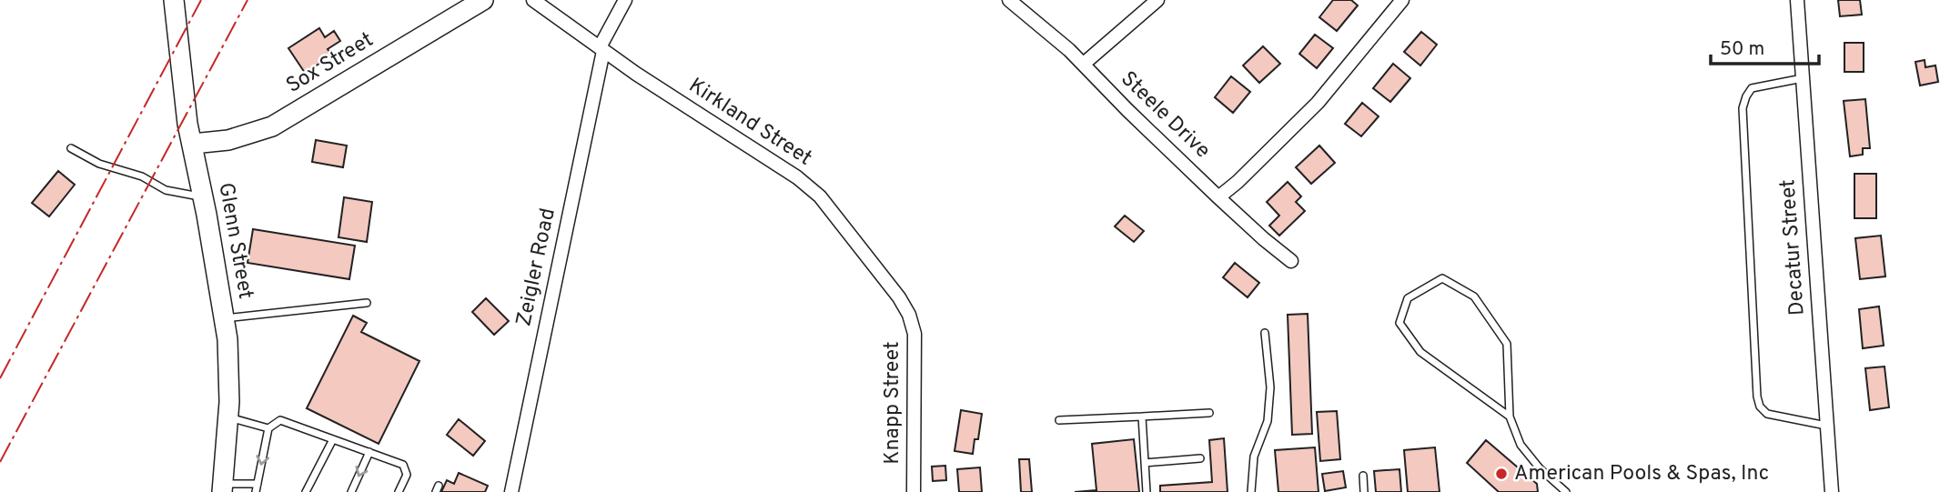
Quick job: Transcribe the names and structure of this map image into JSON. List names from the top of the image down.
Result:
{
  "streets": {
    "street": [
      "Sox Street",
      "Steele Drive",
      "Kirkland Street",
      "Glenn Street",
      "Decatur Street",
      "Zeigler Road",
      "Knapp Street"
    ]
  },
  "crossings": [
    ["Sox Street", "Glenn Street"],
    ["Kirkland Street", "Zeigler Road"],
    ["Kirkland Street", "Knapp Street"]
  ],
  "places": ["American Pools & Spas, Inc"],
  "scale_bar": "50 m"
}
